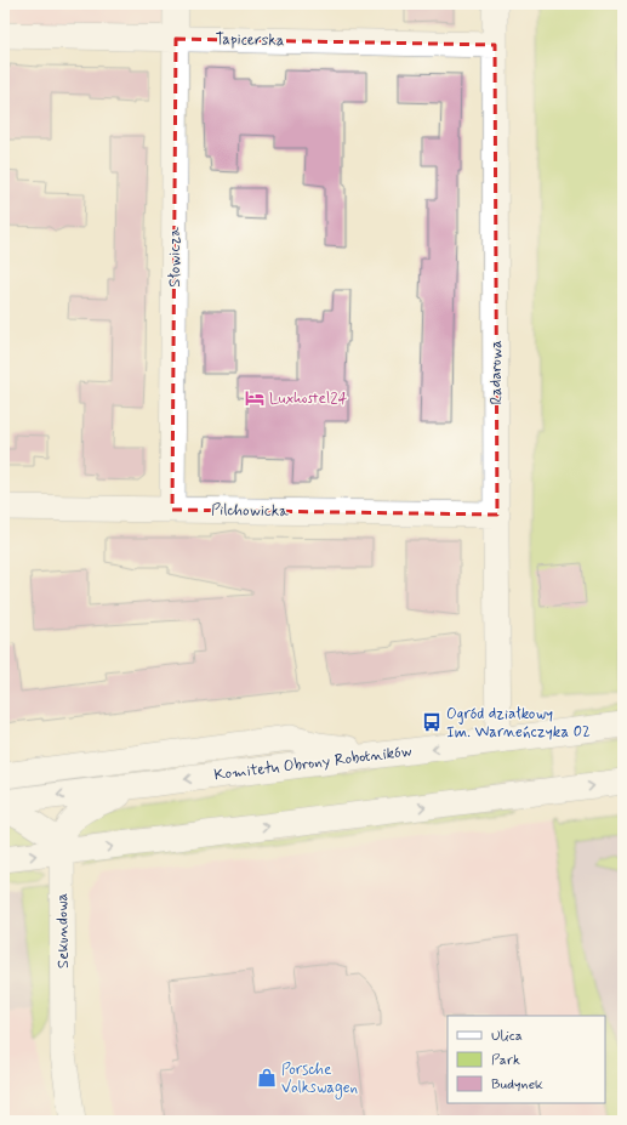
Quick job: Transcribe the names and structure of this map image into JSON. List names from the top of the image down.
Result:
{
  "streets": {
    "street": [
      "Tapicerska",
      "Słowicza",
      "Radarowa",
      "Pilchowicka",
      "Komitetu Obrony Robotników",
      "Sekundowa"
    ]
  },
  "crossings": [
    ["Tapicerska", "Słowicza"],
    ["Tapicerska", "Radarowa"],
    ["Słowicza", "Pilchowicka"],
    ["Radarowa", "Pilchowicka"],
    ["Radarowa", "Komitetu Obrony Robotników"],
    ["Komitetu Obrony Robotników", "Sekundowa"]
  ],
  "places": {
    "hotel": ["Luxhostel24"],
    "bus stop": ["Ogród działkowy Im. Warneńczyka 02"],
    "shop": ["Porsche Volkswagen"]
  },
  "legend": ["Ulica", "Park", "Budynek"]
}
